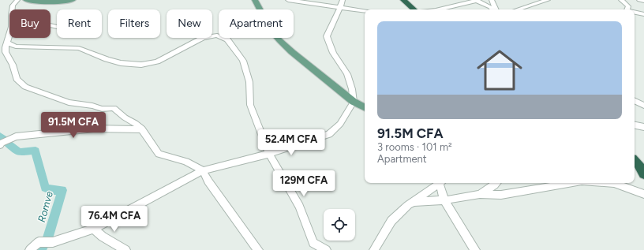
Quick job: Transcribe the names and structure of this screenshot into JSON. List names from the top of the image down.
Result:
{
  "water": ["Romve"],
  "page": {
    "chip": [
      "Buy",
      "Rent",
      "Filters",
      "New",
      "Apartment"
    ],
    "list": [
      {
        "name": "91.5M CFA",
        "note": "3 rooms · 101 m² · Apartment"
      }
    ],
    "price": [
      "91.5M CFA",
      "52.4M CFA",
      "129M CFA",
      "76.4M CFA"
    ]
  }
}
